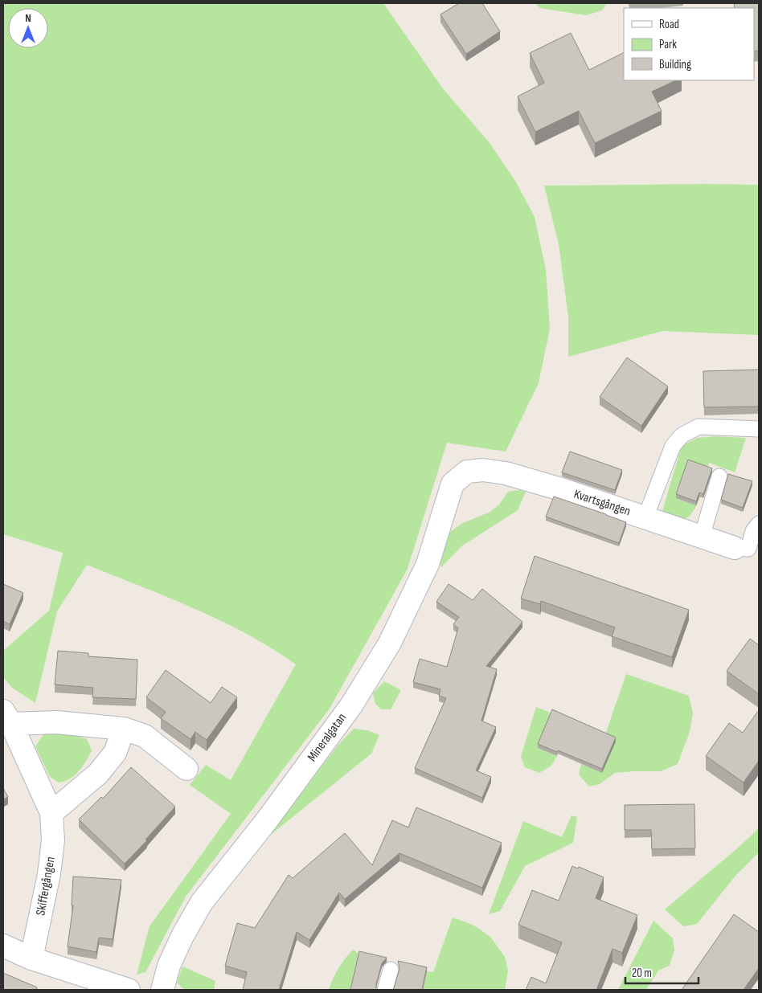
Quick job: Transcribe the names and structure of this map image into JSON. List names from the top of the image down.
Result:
{
  "streets": {
    "street": ["Kvartsgången", "Mineralgatan", "Skiffergången"]
  },
  "crossings": [
    ["Kvartsgången", "Mineralgatan"]
  ],
  "legend": ["Road", "Park", "Building"],
  "scale_bar": "20 m",
  "north": "top"
}
